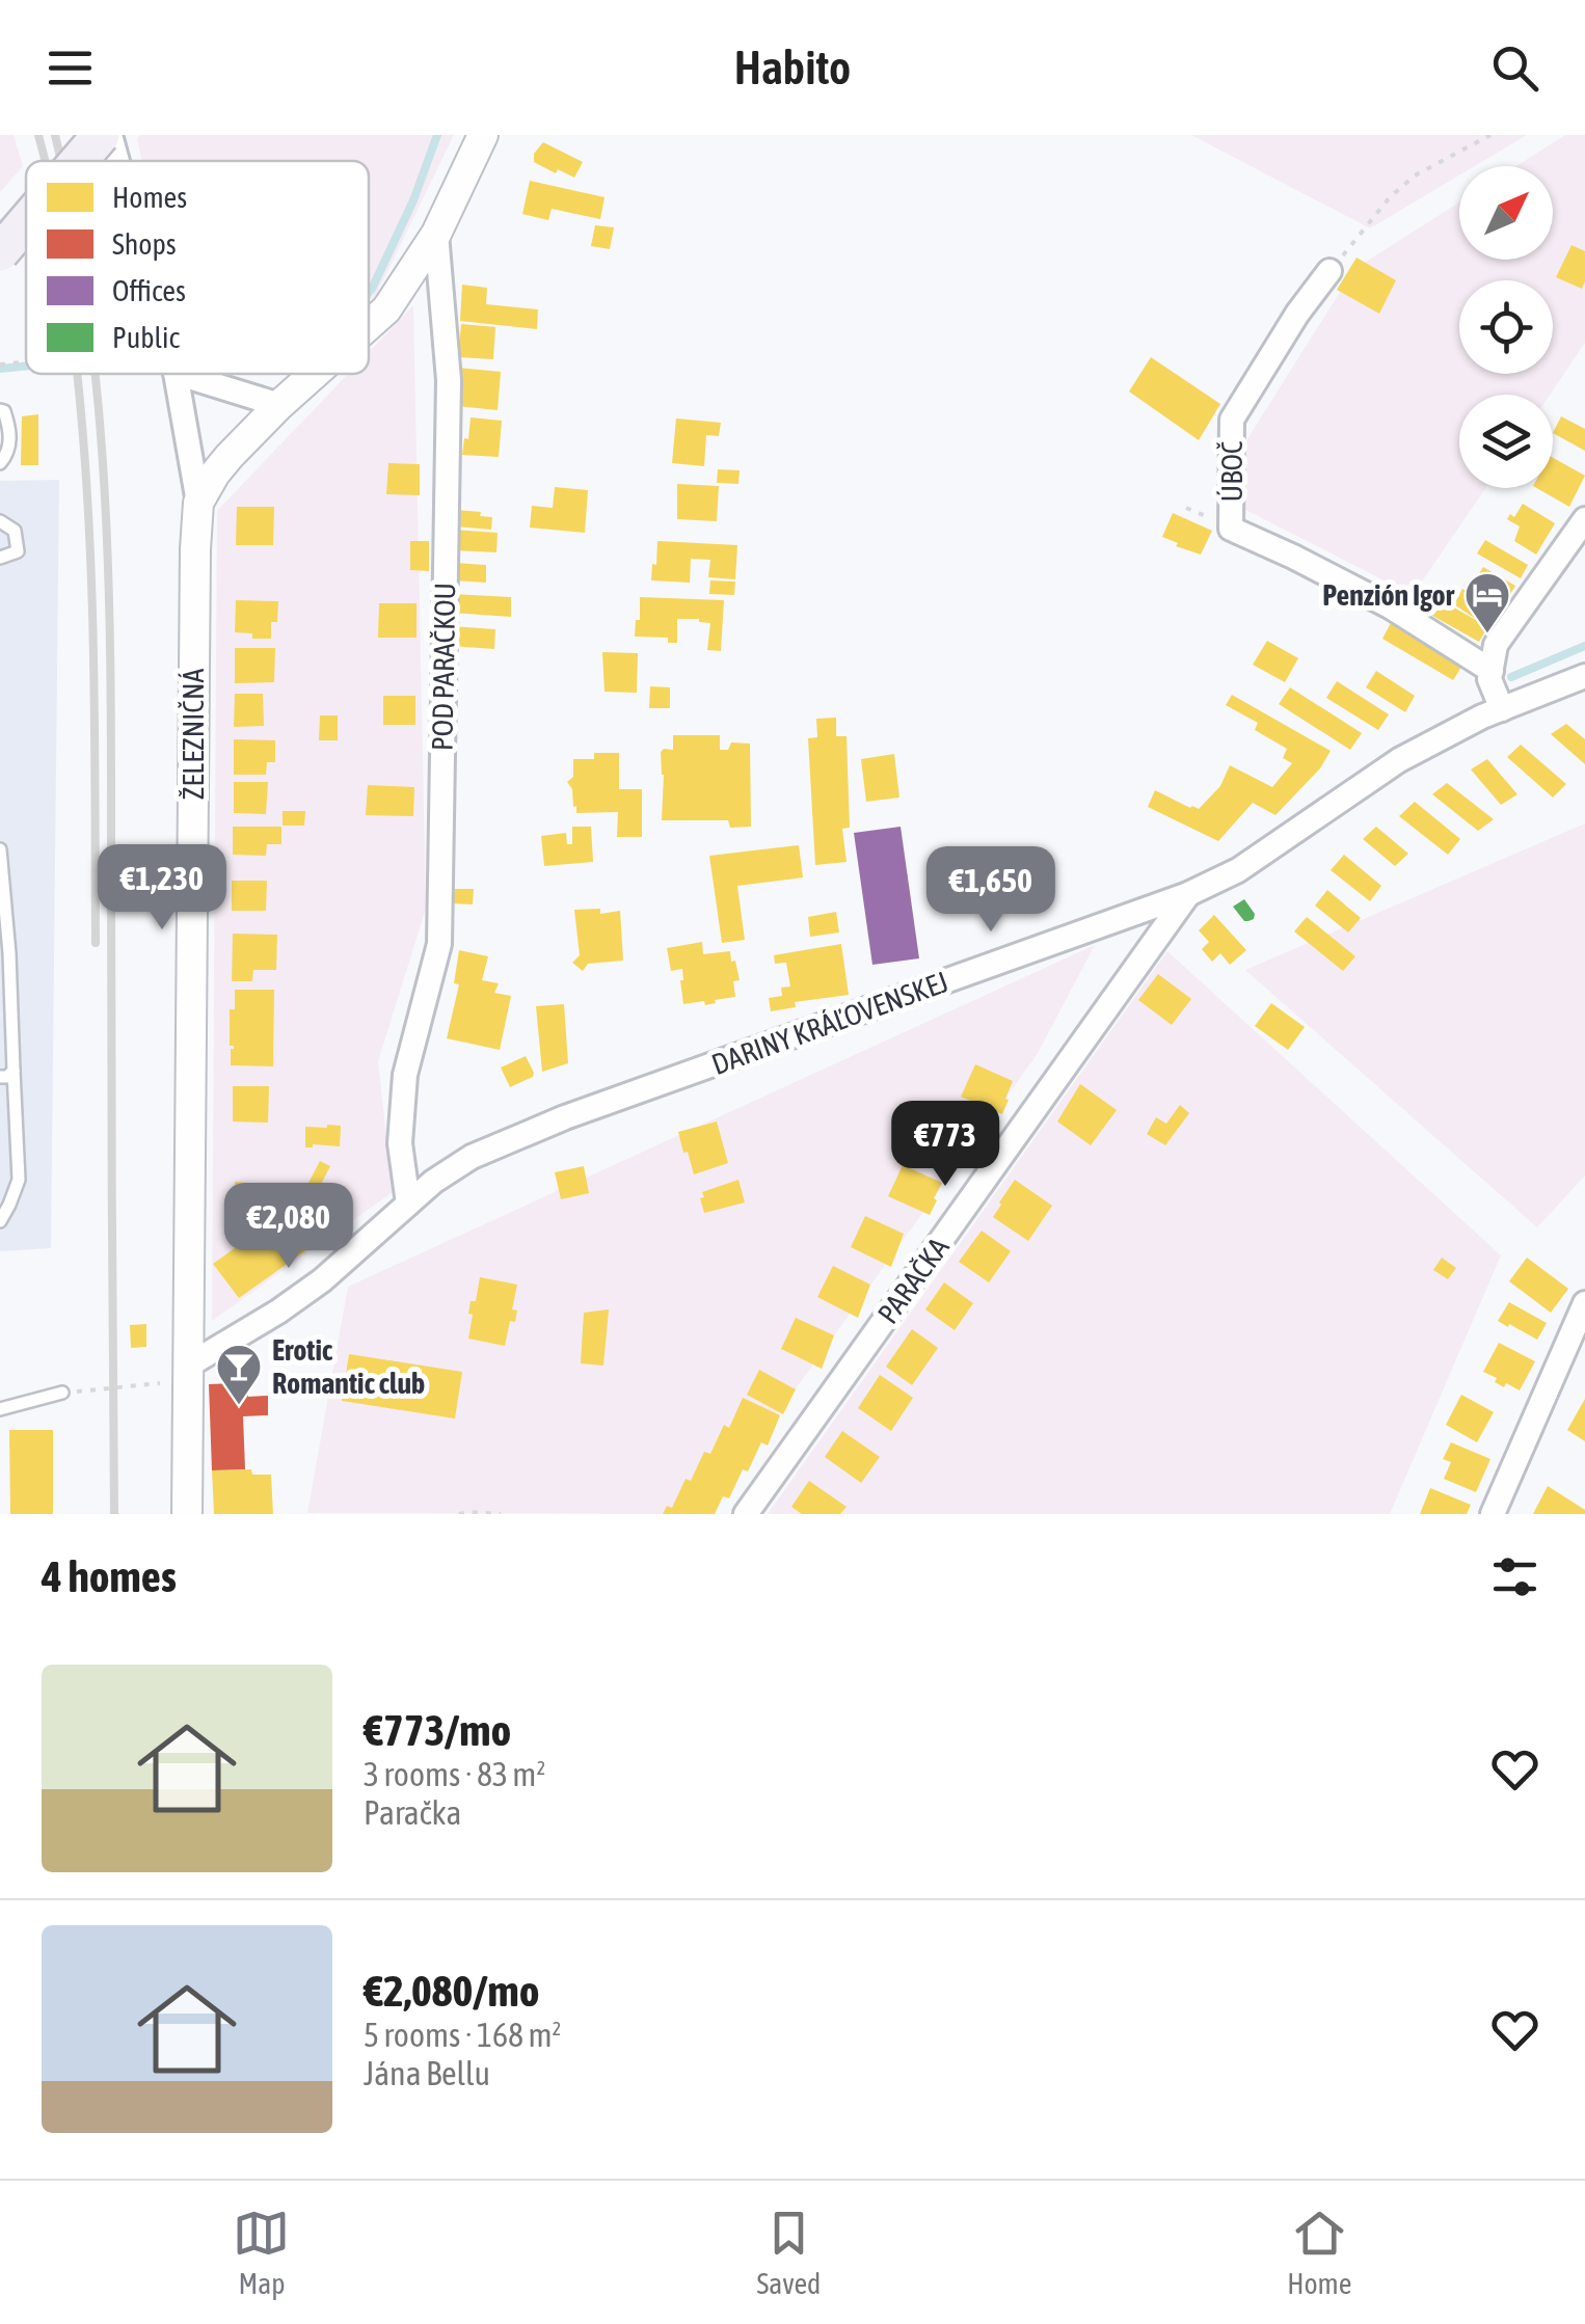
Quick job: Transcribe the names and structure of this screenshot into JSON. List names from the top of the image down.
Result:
{
  "streets": {
    "street": [
      "ÚBOČ",
      "POD PARAČKOU",
      "ŽELEZNIČNÁ",
      "DARINY KRÁĽOVENSKEJ",
      "PARAČKA"
    ]
  },
  "crossings": [
    ["POD PARAČKOU", "ŽELEZNIČNÁ"],
    ["POD PARAČKOU", "DARINY KRÁĽOVENSKEJ"],
    ["ŽELEZNIČNÁ", "DARINY KRÁĽOVENSKEJ"],
    ["DARINY KRÁĽOVENSKEJ", "PARAČKA"]
  ],
  "places": {
    "hotel": ["Penzión Igor"],
    "bar": ["Erotic Romantic club"]
  },
  "legend": [
    "Homes",
    "Shops",
    "Offices",
    "Public"
  ],
  "north": "top right",
  "page": {
    "header": "Habito",
    "price": [
      "€1,230",
      "€1,650",
      "€773",
      "€2,080"
    ],
    "heading": "4 homes",
    "list": [
      {
        "name": "€773/mo",
        "note": "3 rooms · 83 m² · Paračka"
      },
      {
        "name": "€2,080/mo",
        "note": "5 rooms · 168 m² · Jána Bellu"
      }
    ],
    "tabs": ["Map", "Saved", "Home"]
  }
}
